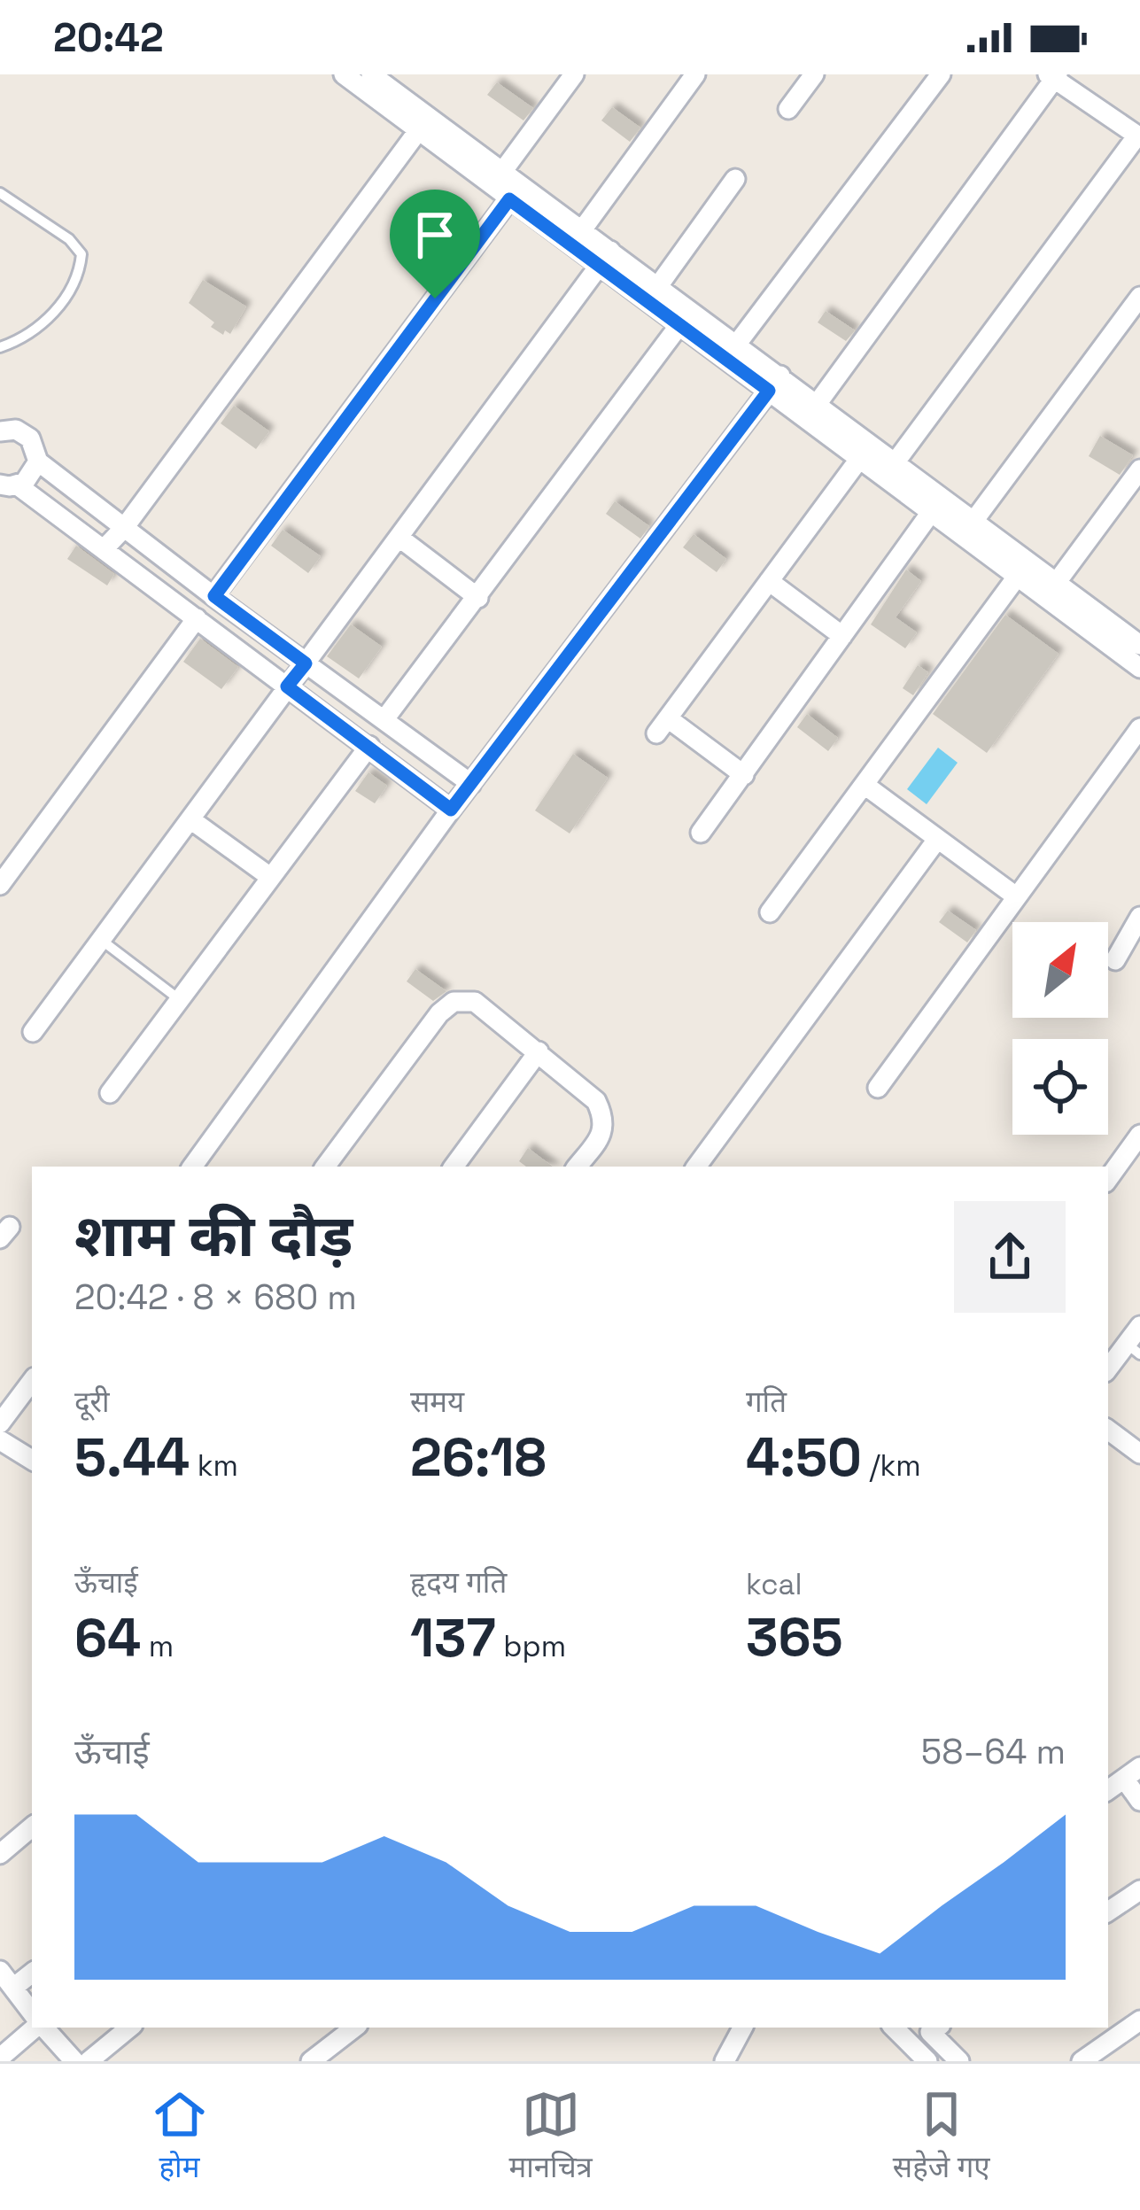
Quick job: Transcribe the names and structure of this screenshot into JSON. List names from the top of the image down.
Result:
{
  "north": "top right",
  "page": {
    "status": "20:42",
    "heading": ["शाम की दौड़", "20:42 · 8 × 680 m"],
    "stats": [
      ["दूरी", "5.44 km"],
      ["समय", "26:18"],
      ["गति", "4:50 /km"],
      ["ऊँचाई", "64 m"],
      ["हृदय गति", "137 bpm"],
      ["kcal", "365"]
    ],
    "chart": ["ऊँचाई", "58–64 m"],
    "tabs": ["होम", "मानचित्र", "सहेजे गए"]
  }
}
